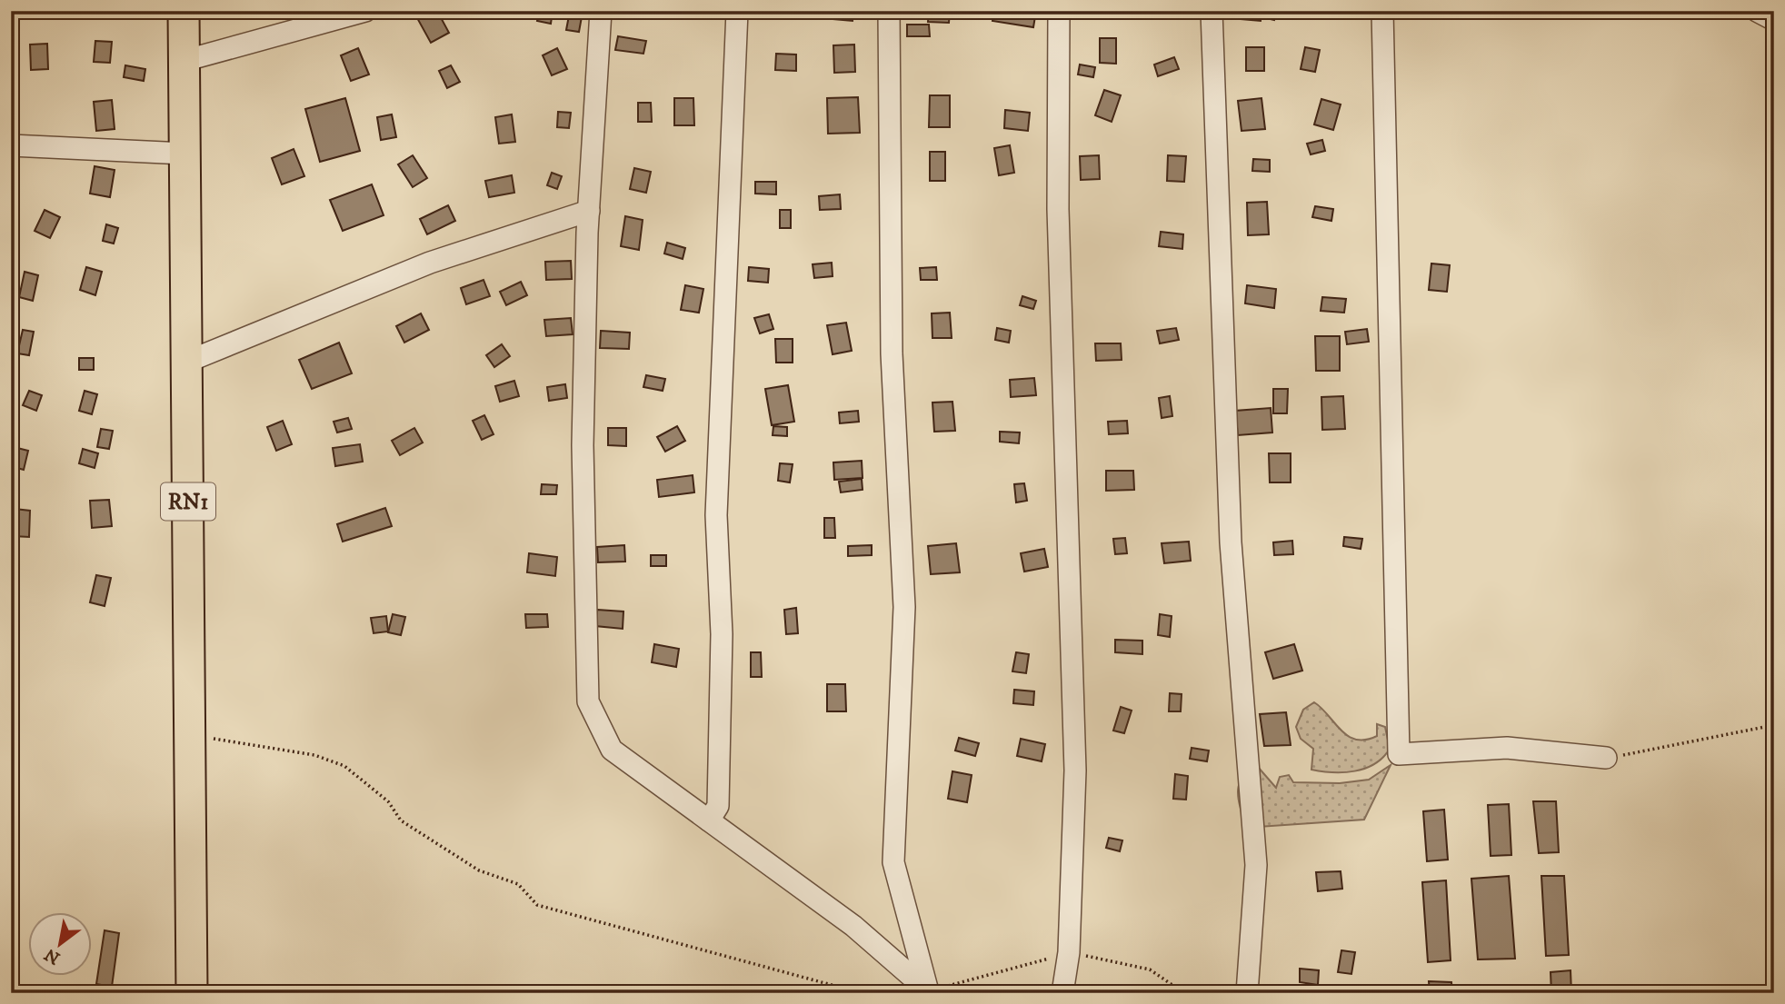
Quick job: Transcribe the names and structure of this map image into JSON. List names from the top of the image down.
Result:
{
  "streets": {
    "highway": ["RN1"]
  },
  "north": "bottom left"
}
